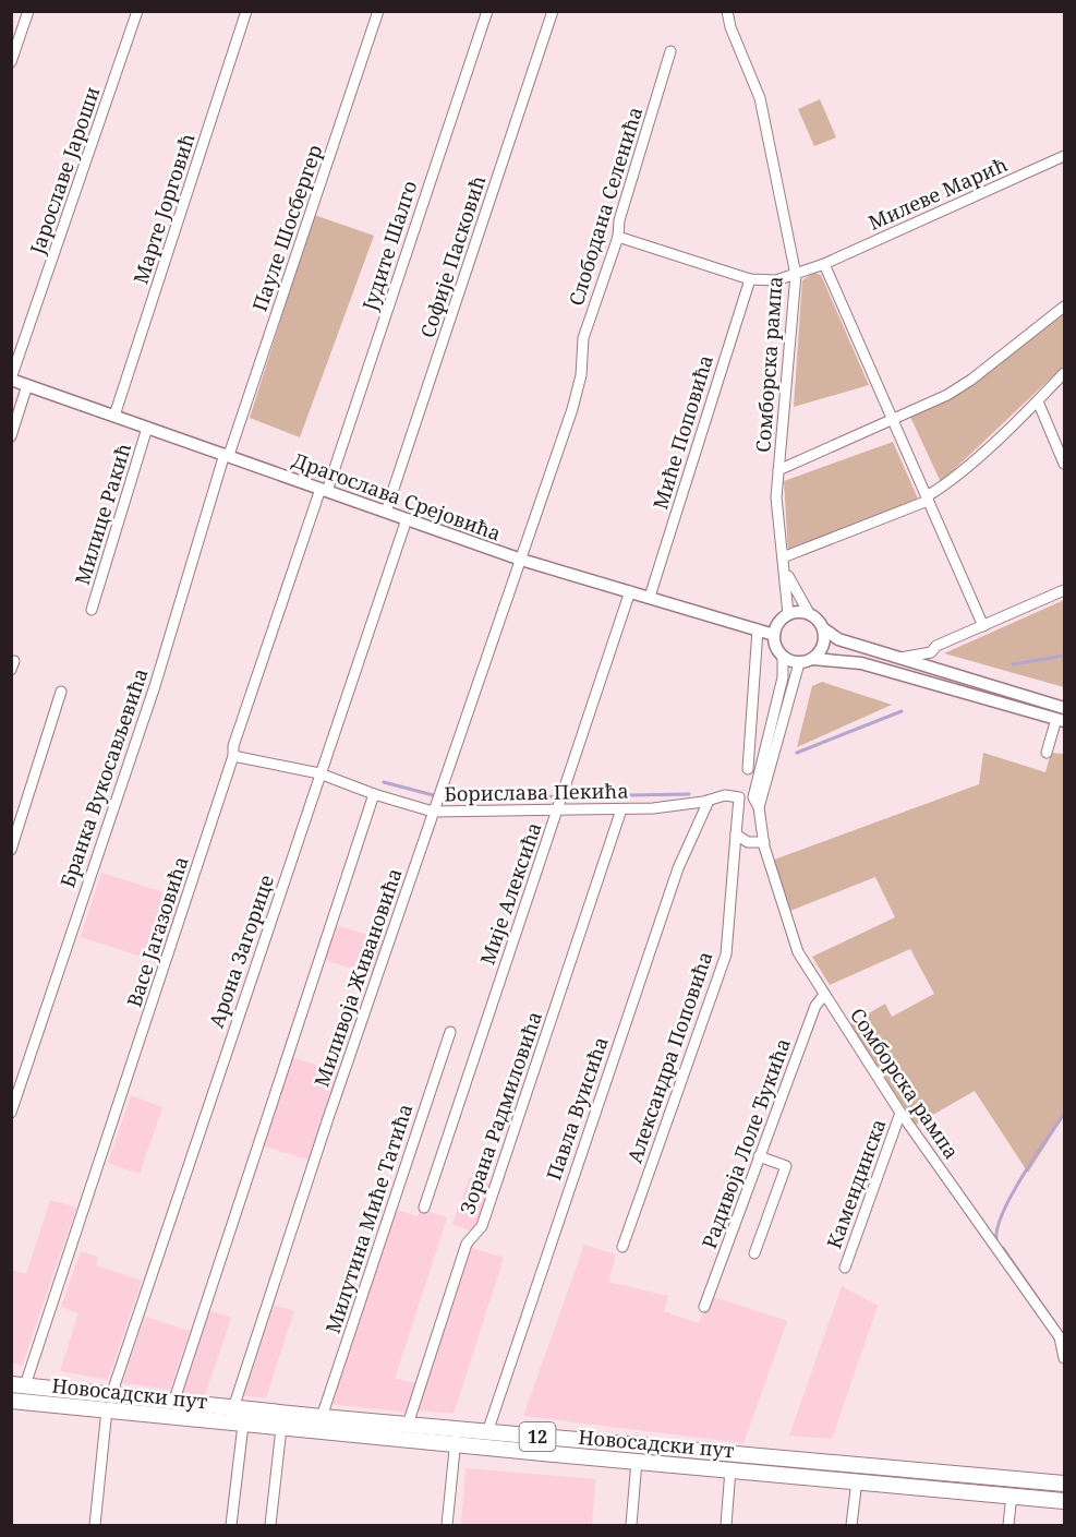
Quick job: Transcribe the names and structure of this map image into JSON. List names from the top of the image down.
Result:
{
  "streets": {
    "main road": ["Новосадски пут", "12"],
    "street": [
      "Јарославе Јароши",
      "Милеве Марић",
      "Слободана Селенића",
      "Марте Јорговић",
      "Пауле Шосбергер",
      "Јудите Шалго",
      "Софије Пасковић",
      "Сомборска рампа",
      "Миће Поповића",
      "Драгослава Срејовића",
      "Милице Ракић",
      "Бранка Вукосављевића",
      "Борислава Пекића",
      "Мије Алексића",
      "Васе Јагазовића",
      "Арона Загорице",
      "Миливоја Живановића",
      "Александра Поповића",
      "Павла Вуисића",
      "Зорана Радмиловића",
      "Радивоја Лоле Ђукића",
      "Камендинска",
      "Милутина Миће Татића"
    ]
  },
  "crossings": [
    ["Јарославе Јароши", "Драгослава Срејовића"],
    ["Милеве Марић", "Слободана Селенића"],
    ["Милеве Марић", "Сомборска рампа"],
    ["Милеве Марић", "Миће Поповића"],
    ["Слободана Селенића", "Драгослава Срејовића"],
    ["Слободана Селенића", "Миливоја Живановића"],
    ["Марте Јорговић", "Драгослава Срејовића"],
    ["Пауле Шосбергер", "Драгослава Срејовића"],
    ["Пауле Шосбергер", "Бранка Вукосављевића"],
    ["Јудите Шалго", "Драгослава Срејовића"],
    ["Јудите Шалго", "Васе Јагазовића"],
    ["Софије Пасковић", "Драгослава Срејовића"],
    ["Сомборска рампа", "Драгослава Срејовића"],
    ["Сомборска рампа", "Радивоја Лоле Ђукића"],
    ["Сомборска рампа", "Камендинска"],
    ["Миће Поповића", "Драгослава Срејовића"],
    ["Драгослава Срејовића", "Милице Ракић"],
    ["Драгослава Срејовића", "Бранка Вукосављевића"],
    ["Драгослава Срејовића", "Мије Алексића"],
    ["Драгослава Срејовића", "Васе Јагазовића"],
    ["Драгослава Срејовића", "Арона Загорице"],
    ["Драгослава Срејовића", "Миливоја Живановића"],
    ["Борислава Пекића", "Мије Алексића"],
    ["Борислава Пекића", "Васе Јагазовића"],
    ["Борислава Пекића", "Арона Загорице"],
    ["Борислава Пекића", "Миливоја Живановића"],
    ["Борислава Пекића", "Александра Поповића"],
    ["Борислава Пекића", "Павла Вуисића"],
    ["Борислава Пекића", "Зорана Радмиловића"],
    ["Васе Јагазовића", "Новосадски пут"],
    ["Арона Загорице", "Новосадски пут"],
    ["Миливоја Живановића", "Новосадски пут"],
    ["Павла Вуисића", "Новосадски пут"],
    ["Зорана Радмиловића", "Новосадски пут"],
    ["Милутина Миће Татића", "Новосадски пут"]
  ]
}
